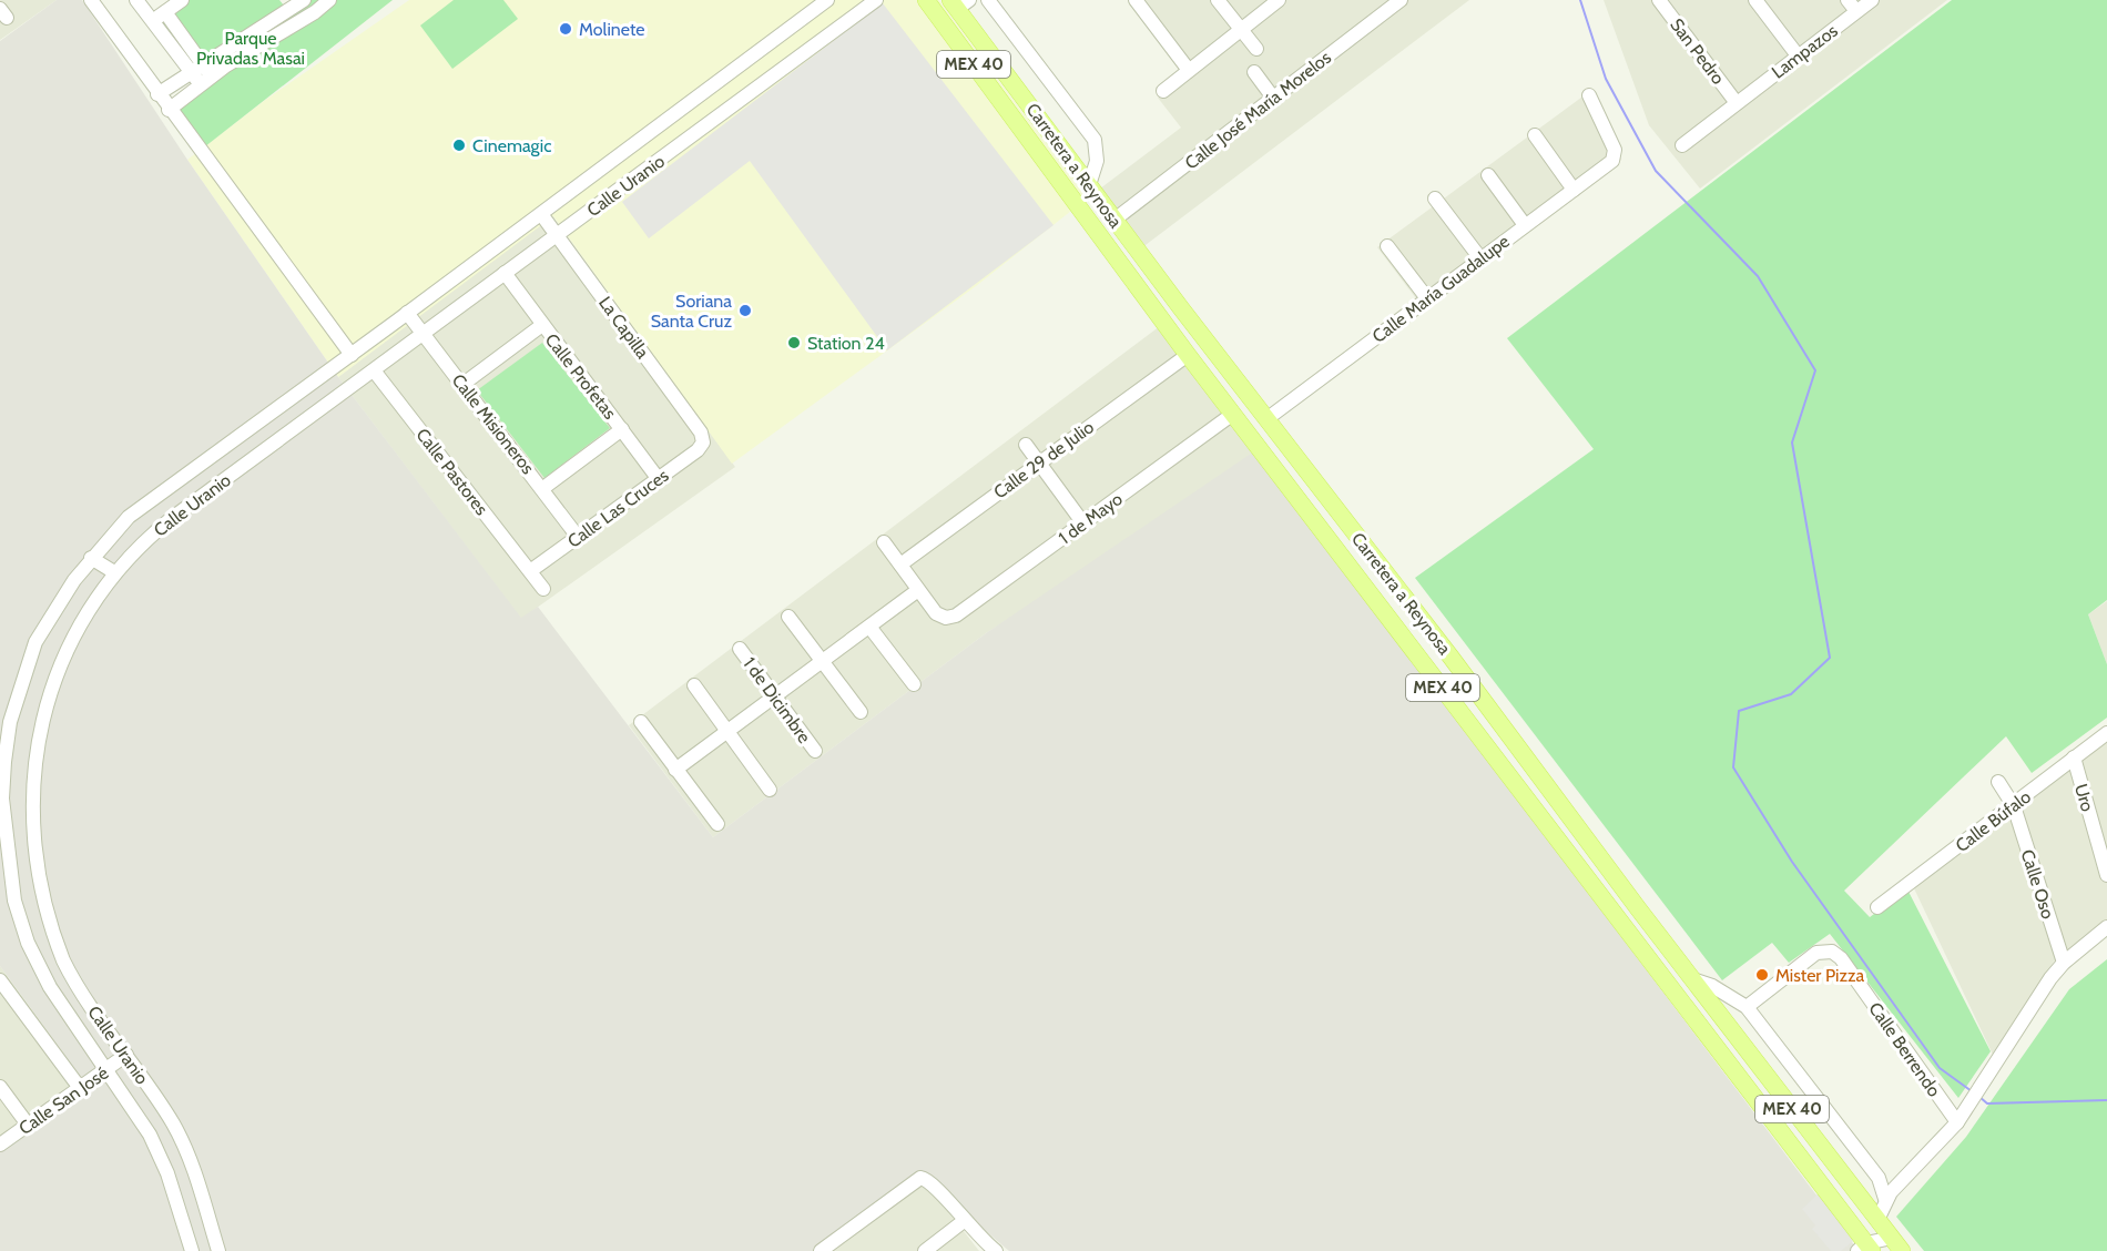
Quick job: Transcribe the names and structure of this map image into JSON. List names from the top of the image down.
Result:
{
  "streets": {
    "main road": ["MEX 40", "Carretera a Reynosa"],
    "street": [
      "San Pedro",
      "Lampazos",
      "Calle José María Morelos",
      "Calle Uranio",
      "Calle María Guadalupe",
      "La Capilla",
      "Calle Profetas",
      "Calle Misioneros",
      "Calle 29 de Julio",
      "Calle Pastores",
      "Calle Las Cruces",
      "1 de Mayo",
      "1 de Dicimbre",
      "Uro",
      "Calle Búfalo",
      "Calle Oso",
      "Calle Berrendo",
      "Calle San José"
    ]
  },
  "crossings": [
    ["San Pedro", "Lampazos"],
    ["Calle José María Morelos", "Carretera a Reynosa"],
    ["Carretera a Reynosa", "Calle María Guadalupe"],
    ["Carretera a Reynosa", "Calle 29 de Julio"],
    ["Carretera a Reynosa", "1 de Mayo"],
    ["Calle Uranio", "La Capilla"],
    ["Calle Uranio", "Calle Profetas"],
    ["Calle Uranio", "Calle Misioneros"],
    ["Calle Uranio", "Calle Pastores"],
    ["Calle Uranio", "Calle San José"],
    ["La Capilla", "Calle Las Cruces"],
    ["Calle Profetas", "Calle Las Cruces"],
    ["Calle Misioneros", "Calle Las Cruces"],
    ["Calle Pastores", "Calle Las Cruces"],
    ["Uro", "Calle Búfalo"],
    ["Calle Búfalo", "Calle Oso"]
  ],
  "parks": ["Parque Privadas Masai"],
  "places": [
    "Molinete",
    "Cinemagic",
    "Soriana Santa Cruz",
    "Station 24",
    "Mister Pizza"
  ]
}
